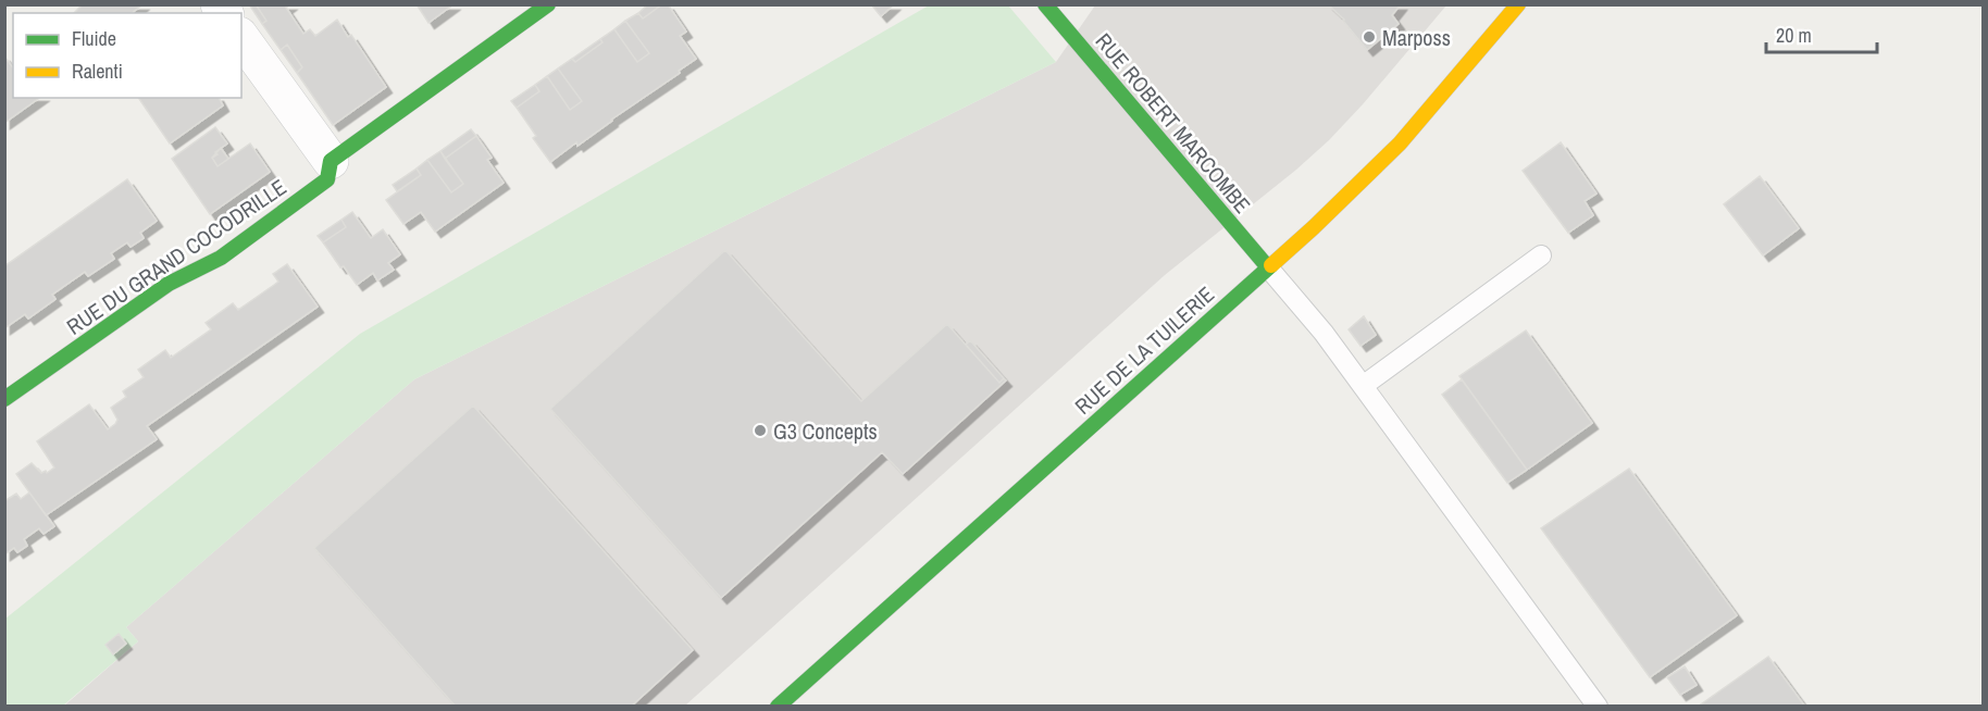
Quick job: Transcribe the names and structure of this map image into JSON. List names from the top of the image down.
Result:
{
  "streets": {
    "street": ["RUE ROBERT MARCOMBE", "RUE DU GRAND COCODRILLE", "RUE DE LA TUILERIE"]
  },
  "crossings": [
    ["RUE ROBERT MARCOMBE", "RUE DE LA TUILERIE"]
  ],
  "places": ["Marposs", "G3 Concepts"],
  "legend": ["Fluide", "Ralenti"],
  "scale_bar": "20 m"
}
